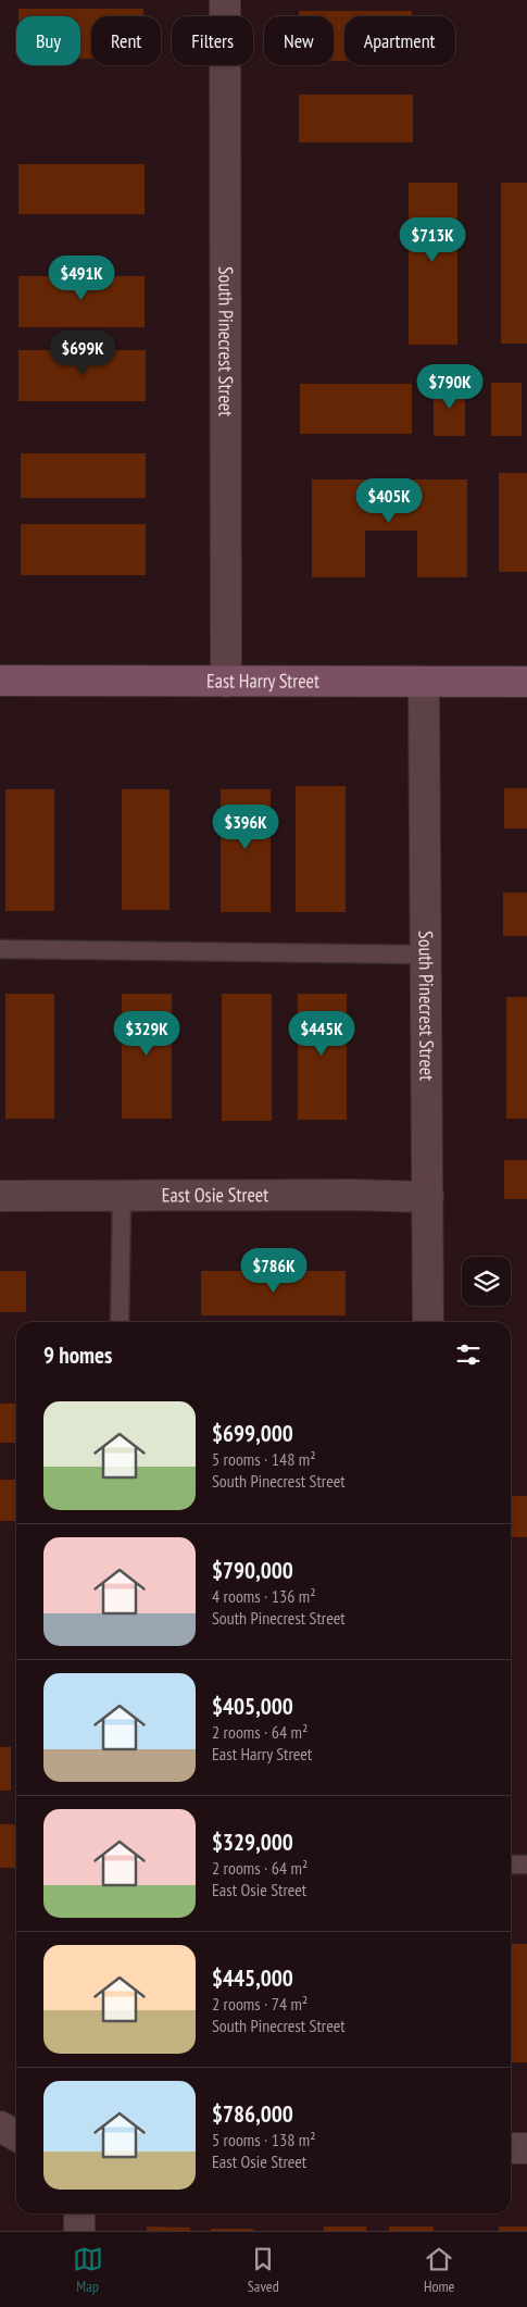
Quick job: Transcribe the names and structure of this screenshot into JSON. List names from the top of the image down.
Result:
{
  "streets": {
    "main road": ["East Harry Street"],
    "street": ["South Pinecrest Street", "East Osie Street"]
  },
  "crossings": [
    ["South Pinecrest Street", "East Harry Street"],
    ["South Pinecrest Street", "East Osie Street"]
  ],
  "page": {
    "chip": [
      "Buy",
      "Rent",
      "Filters",
      "New",
      "Apartment"
    ],
    "price": [
      "$713K",
      "$491K",
      "$699K",
      "$790K",
      "$405K",
      "$396K",
      "$329K",
      "$445K",
      "$786K"
    ],
    "heading": "9 homes",
    "list": [
      {
        "name": "$699,000",
        "note": "5 rooms · 148 m² · South Pinecrest Street"
      },
      {
        "name": "$790,000",
        "note": "4 rooms · 136 m² · South Pinecrest Street"
      },
      {
        "name": "$405,000",
        "note": "2 rooms · 64 m² · East Harry Street"
      },
      {
        "name": "$329,000",
        "note": "2 rooms · 64 m² · East Osie Street"
      },
      {
        "name": "$445,000",
        "note": "2 rooms · 74 m² · South Pinecrest Street"
      },
      {
        "name": "$786,000",
        "note": "5 rooms · 138 m² · East Osie Street"
      }
    ],
    "tabs": ["Map", "Saved", "Home"]
  }
}
